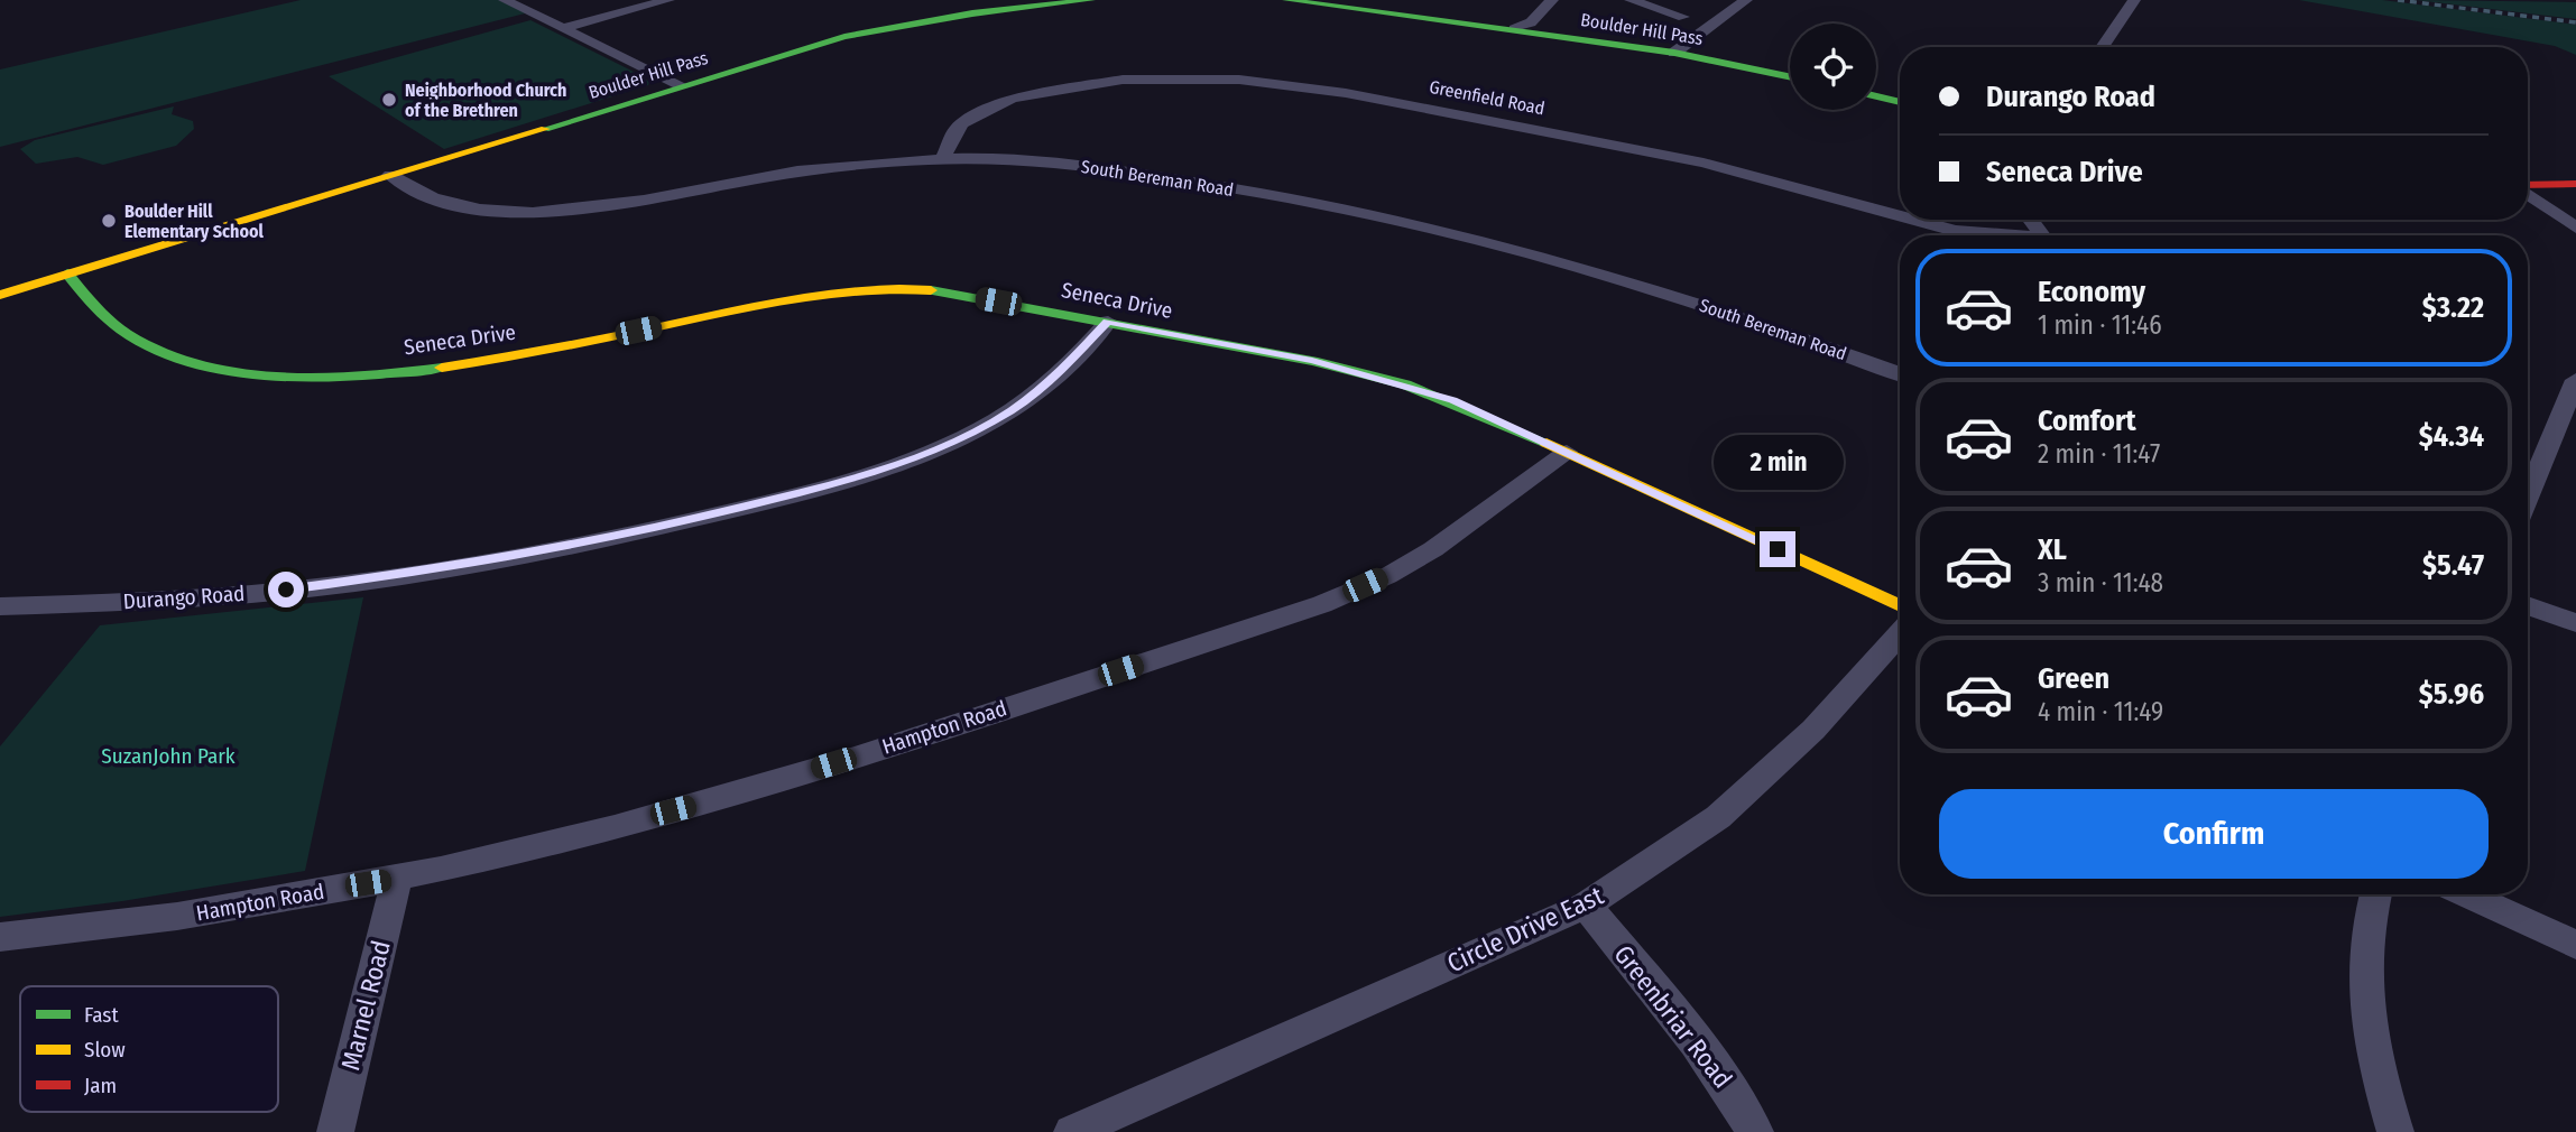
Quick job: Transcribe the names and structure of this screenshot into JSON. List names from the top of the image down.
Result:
{
  "streets": {
    "street": [
      "Boulder Hill Pass",
      "Greenfield Road",
      "South Bereman Road",
      "Seneca Drive",
      "Durango Road",
      "Hampton Road",
      "Circle Drive East",
      "Marnel Road",
      "Greenbriar Road"
    ]
  },
  "crossings": [
    ["Boulder Hill Pass", "South Bereman Road"],
    ["Boulder Hill Pass", "Seneca Drive"],
    ["Greenfield Road", "South Bereman Road"],
    ["Seneca Drive", "Durango Road"],
    ["Seneca Drive", "Hampton Road"],
    ["Hampton Road", "Marnel Road"],
    ["Circle Drive East", "Greenbriar Road"]
  ],
  "parks": ["SuzanJohn Park"],
  "places": ["Neighborhood Church of the Brethren", "Boulder Hill Elementary School"],
  "legend": ["Fast", "Slow", "Jam"],
  "page": {
    "banner": ["Durango Road", "Seneca Drive"],
    "list": [
      {
        "name": "Economy",
        "note": "1 min · 11:46",
        "value": "$3.22"
      },
      {
        "name": "Comfort",
        "note": "2 min · 11:47",
        "value": "$4.34"
      },
      {
        "name": "XL",
        "note": "3 min · 11:48",
        "value": "$5.47"
      },
      {
        "name": "Green",
        "note": "4 min · 11:49",
        "value": "$5.96"
      }
    ],
    "bubble": "2 min",
    "buttons": "Confirm"
  }
}
